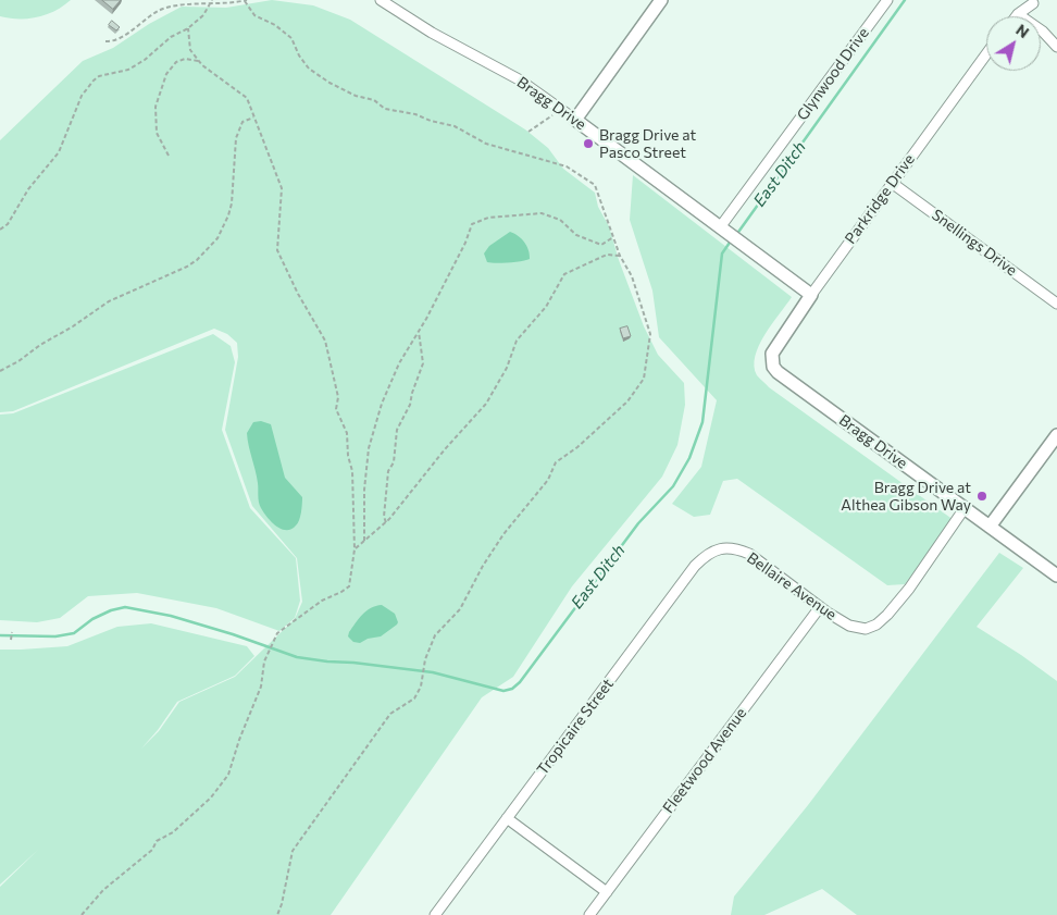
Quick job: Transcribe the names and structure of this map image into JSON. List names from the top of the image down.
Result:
{
  "streets": {
    "street": [
      "Glynwood Drive",
      "Bragg Drive",
      "Parkridge Drive",
      "Snellings Drive",
      "Bellaire Avenue",
      "Tropicaire Street",
      "Fleetwood Avenue"
    ]
  },
  "crossings": [
    ["Glynwood Drive", "Bragg Drive"],
    ["Bragg Drive", "Parkridge Drive"],
    ["Bragg Drive", "Bellaire Avenue"],
    ["Parkridge Drive", "Snellings Drive"],
    ["Bellaire Avenue", "Tropicaire Street"],
    ["Bellaire Avenue", "Fleetwood Avenue"]
  ],
  "water": ["East Ditch"],
  "places": ["Bragg Drive at Pasco Street", "Bragg Drive at Althea Gibson Way"],
  "north": "top right"
}
